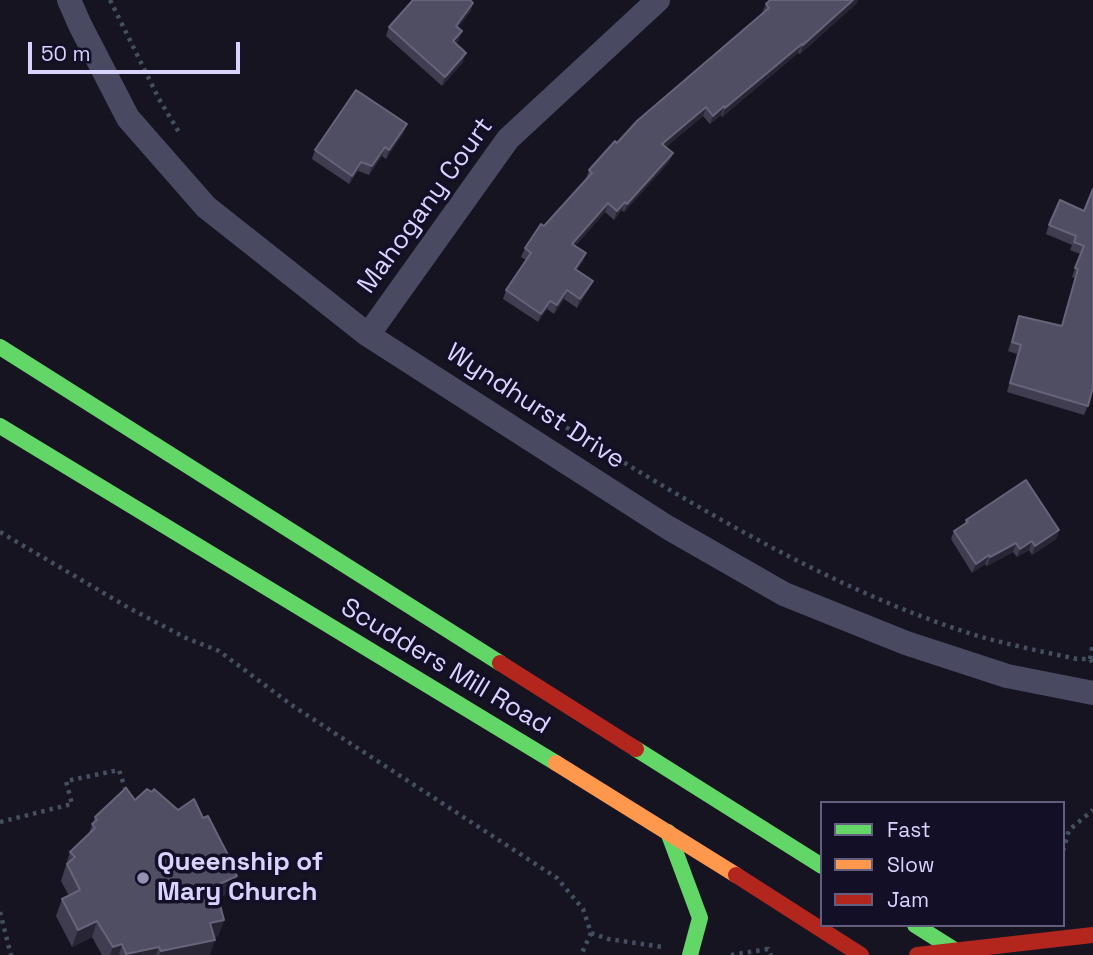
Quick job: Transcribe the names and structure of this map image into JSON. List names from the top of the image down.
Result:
{
  "streets": {
    "main road": ["Scudders Mill Road"],
    "street": ["Mahogany Court", "Wyndhurst Drive"]
  },
  "crossings": [
    ["Mahogany Court", "Wyndhurst Drive"]
  ],
  "places": ["Queenship of Mary Church"],
  "legend": ["Fast", "Slow", "Jam"],
  "scale_bar": "50 m"
}
